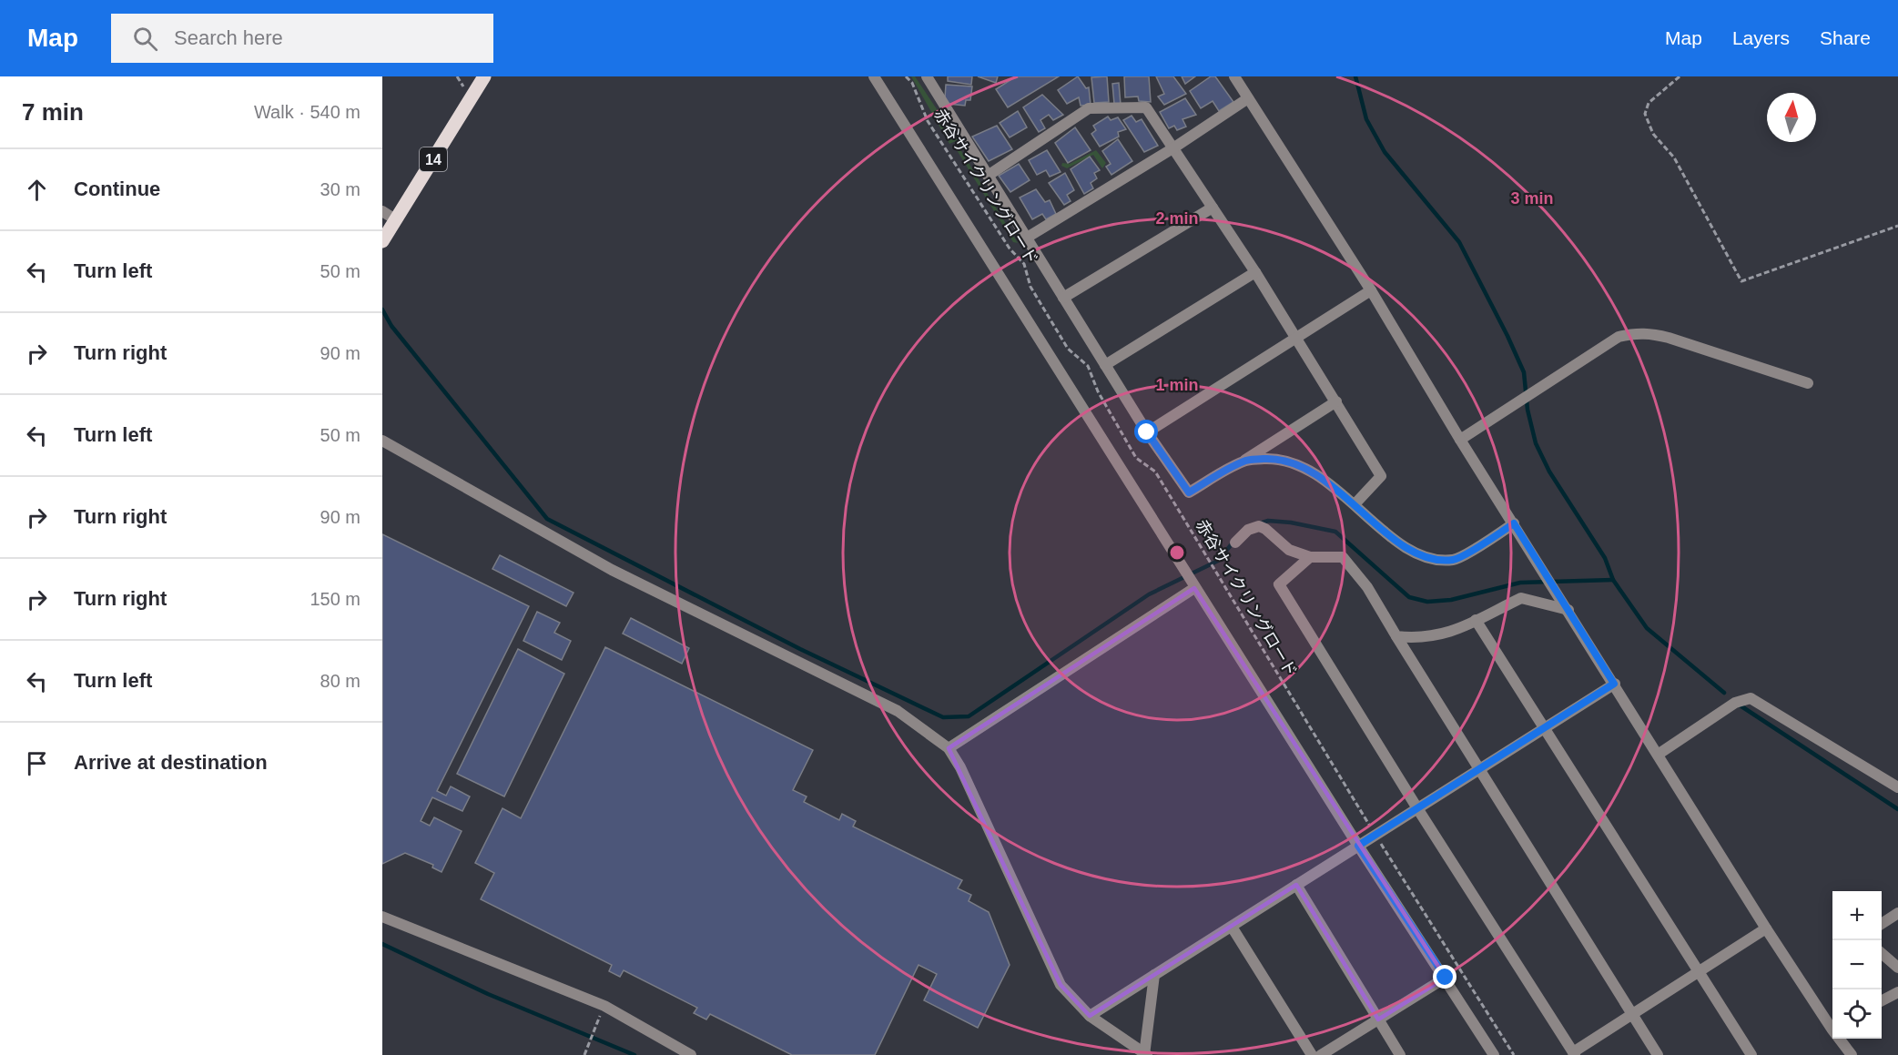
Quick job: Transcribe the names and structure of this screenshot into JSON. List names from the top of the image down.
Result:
{
  "streets": {
    "main road": ["14"],
    "path": ["赤谷サイクリングロード"]
  },
  "north": "top",
  "page": {
    "header": "Map",
    "search": "Search here",
    "nav": ["Map", "Layers", "Share"],
    "heading": ["7 min", "Walk · 540 m"],
    "list": [
      ["Continue", "30 m"],
      ["Turn left", "50 m"],
      ["Turn right", "90 m"],
      ["Turn left", "50 m"],
      ["Turn right", "90 m"],
      ["Turn right", "150 m"],
      ["Turn left", "80 m"],
      "Arrive at destination"
    ],
    "map_buttons": ["+", "−"]
  },
  "rings": ["3 min", "2 min", "1 min"]
}
